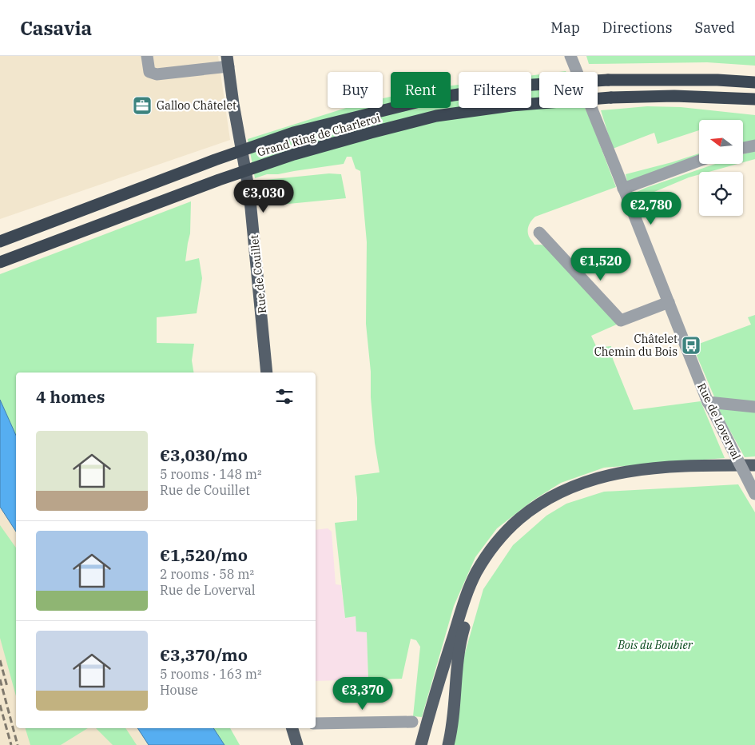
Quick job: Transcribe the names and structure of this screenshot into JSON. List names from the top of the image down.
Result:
{
  "streets": {
    "highway": ["Grand Ring de Charleroi"],
    "main road": ["Rue de Couillet"],
    "street": ["Rue de Loverval"]
  },
  "parks": ["Bois du Boubier"],
  "places": {
    "office": ["Galloo Châtelet"],
    "bus stop": ["Châtelet Chemin du Bois"]
  },
  "north": "left",
  "page": {
    "header": "Casavia",
    "nav": ["Map", "Directions", "Saved"],
    "chip": [
      "Buy",
      "Rent",
      "Filters",
      "New"
    ],
    "price": [
      "€3,030",
      "€2,780",
      "€1,520",
      "€3,370"
    ],
    "heading": "4 homes",
    "list": [
      {
        "name": "€3,030/mo",
        "note": "5 rooms · 148 m² · Rue de Couillet"
      },
      {
        "name": "€1,520/mo",
        "note": "2 rooms · 58 m² · Rue de Loverval"
      },
      {
        "name": "€3,370/mo",
        "note": "5 rooms · 163 m² · House"
      }
    ]
  }
}
